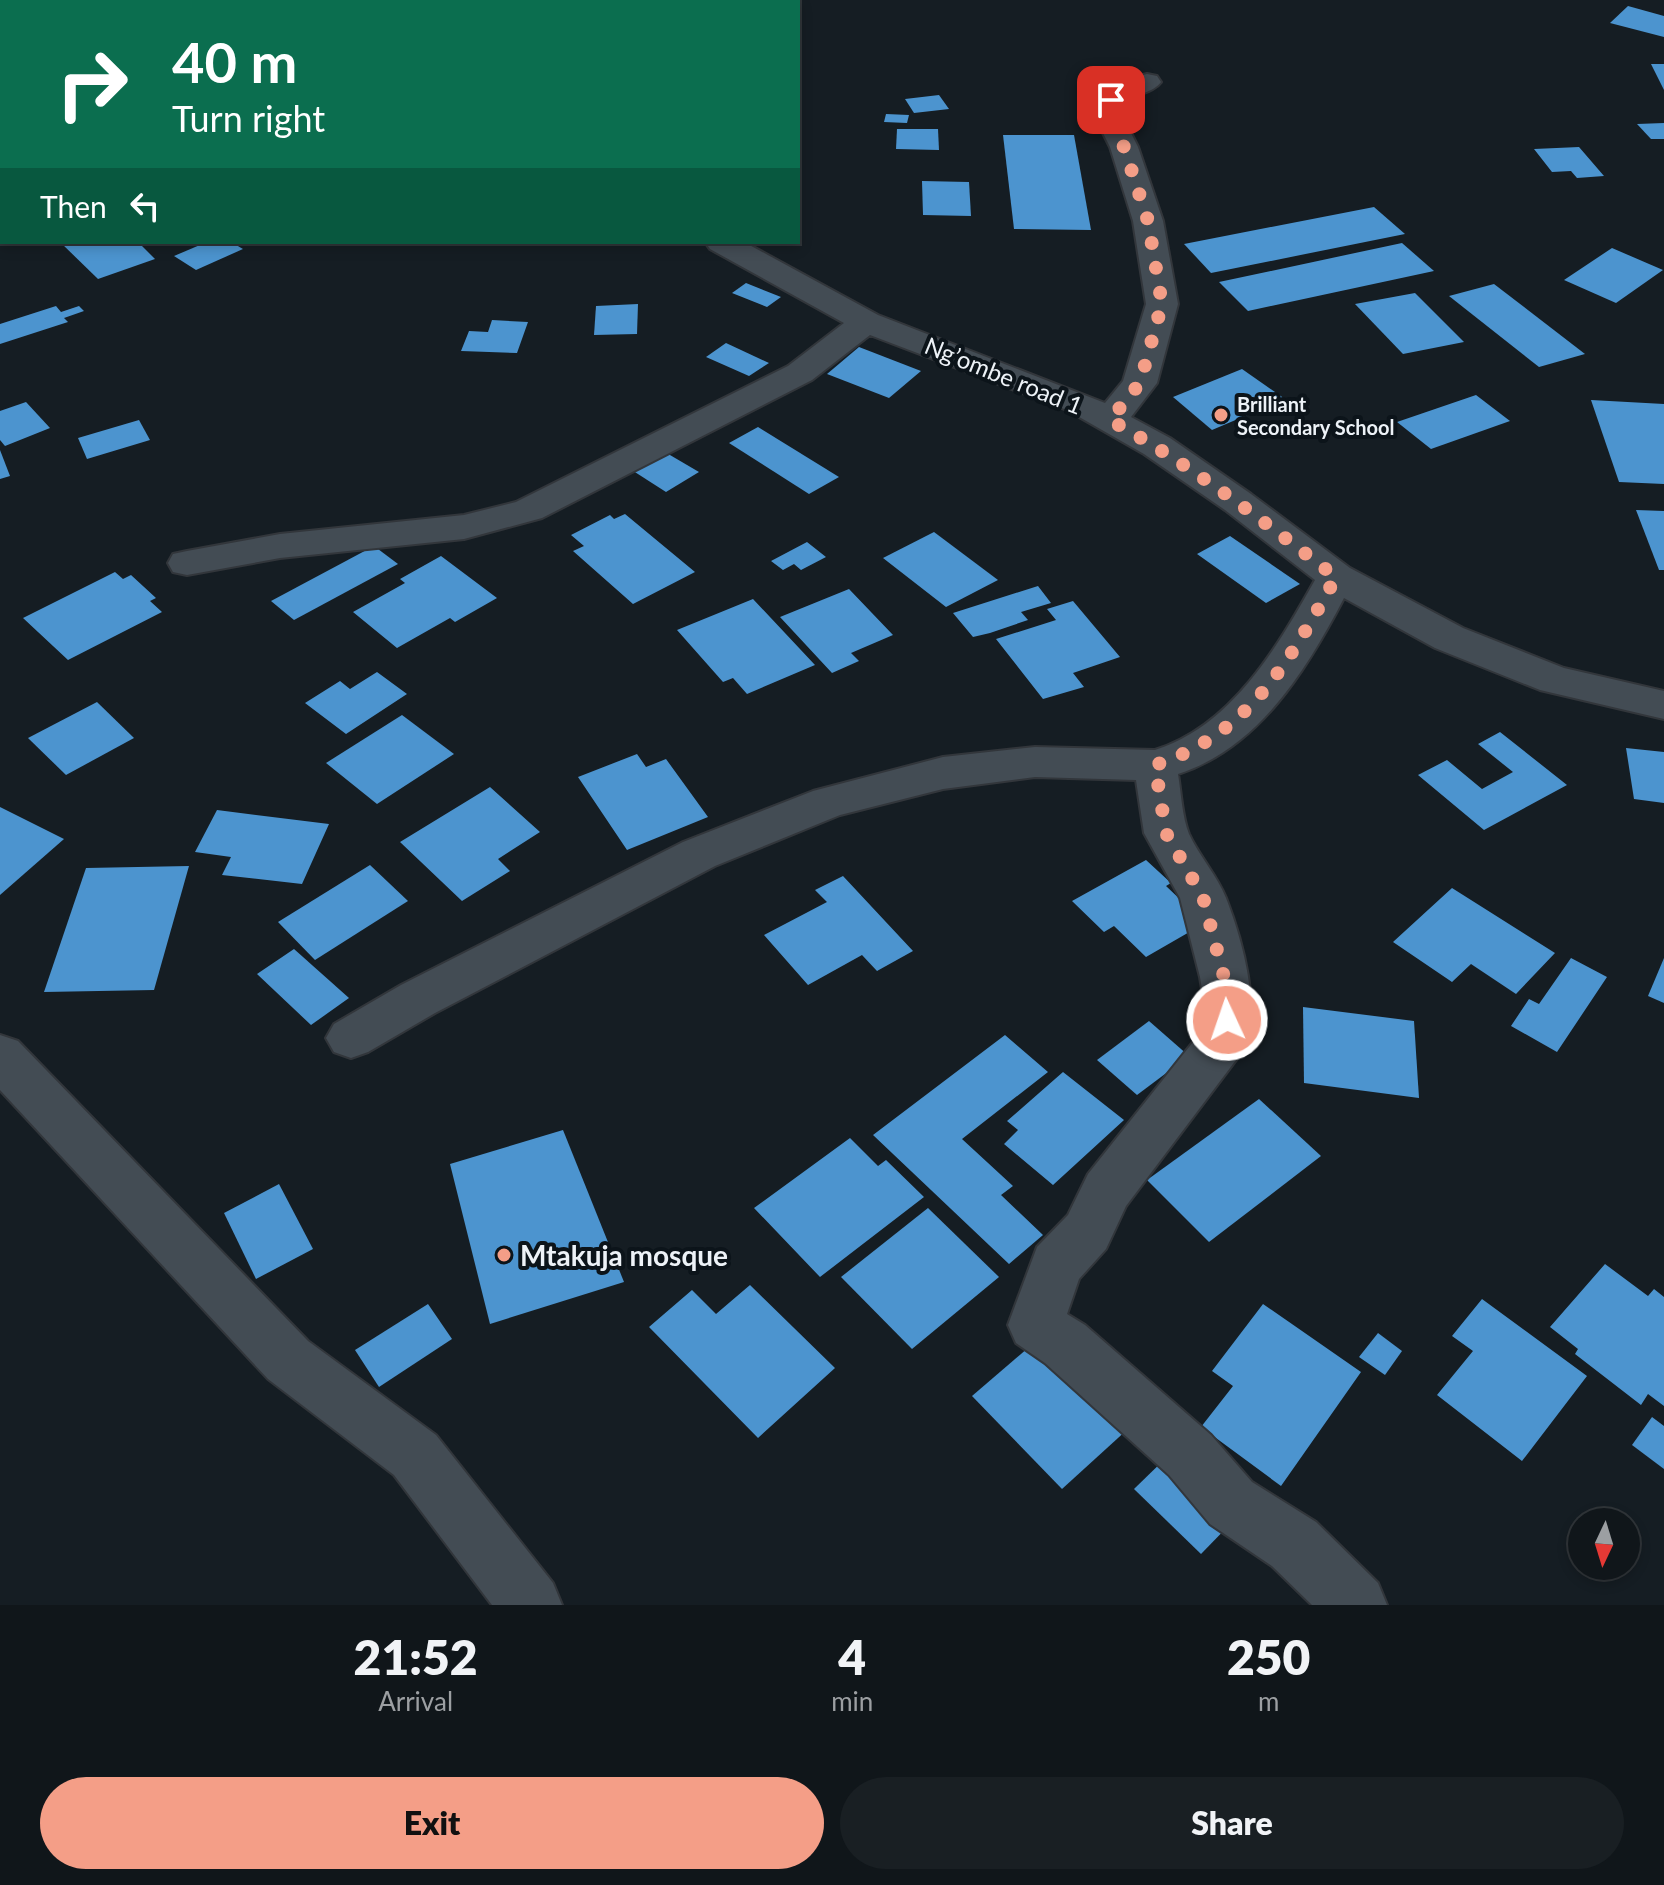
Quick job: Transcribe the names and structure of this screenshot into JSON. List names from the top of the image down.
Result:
{
  "streets": {
    "street": ["Ng’ombe road 1"]
  },
  "places": ["Brilliant Secondary School", "Mtakuja mosque"],
  "north": "bottom",
  "page": {
    "turn": ["40 m", "Turn right"],
    "then": "Then",
    "eta": [
      "21:52",
      "Arrival",
      "4",
      "min",
      "250",
      "m"
    ],
    "buttons": ["Exit", "Share"]
  }
}
